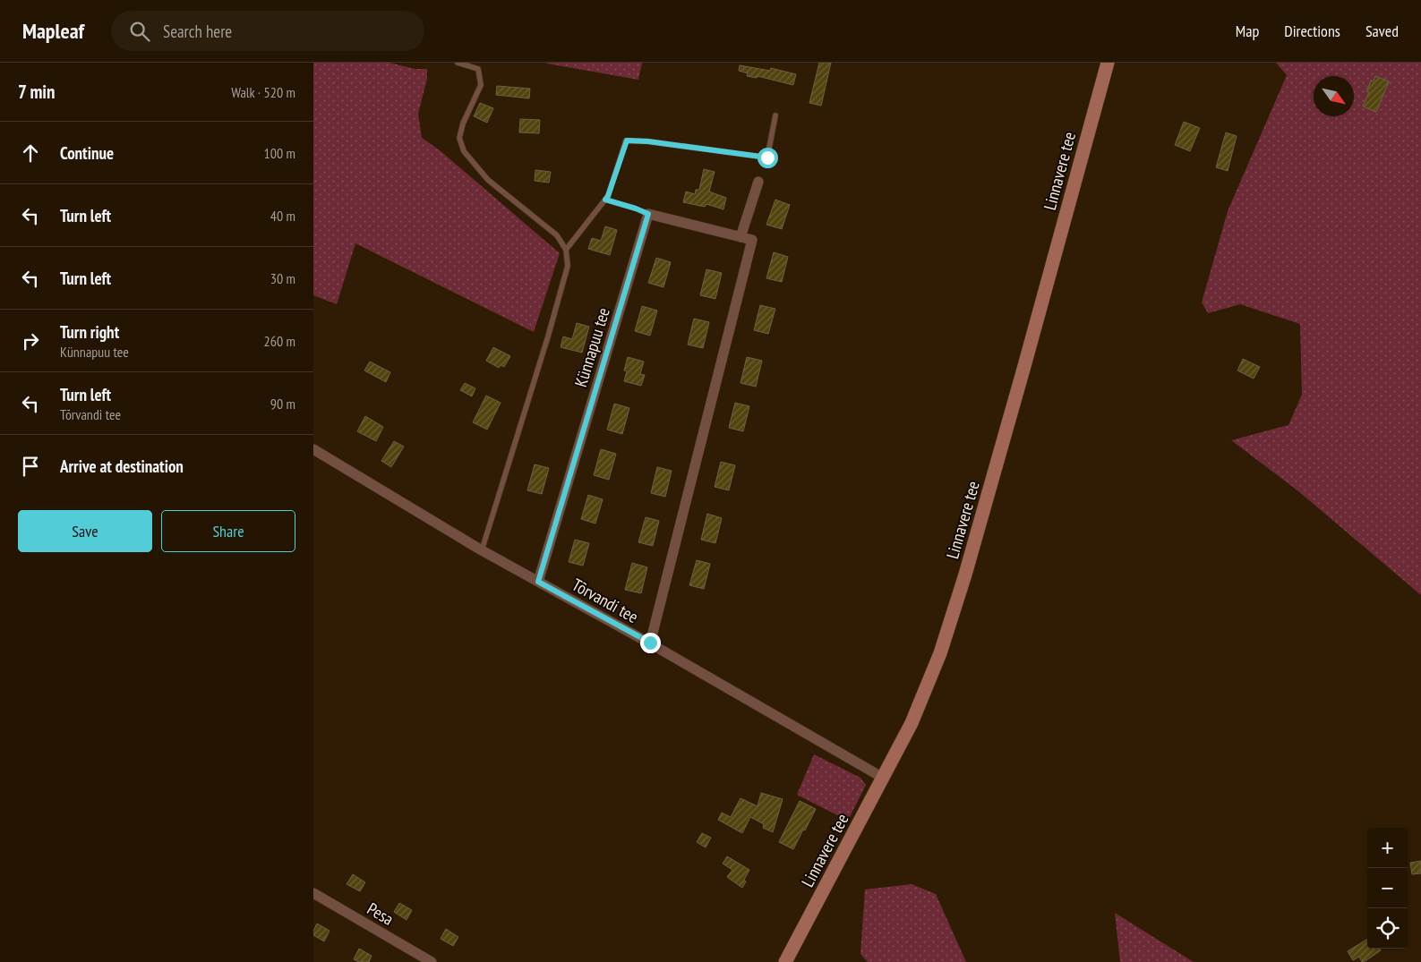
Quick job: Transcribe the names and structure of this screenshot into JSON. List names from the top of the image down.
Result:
{
  "streets": {
    "street": [
      "Linnavere tee",
      "Künnapuu tee",
      "Tõrvandi tee",
      "Pesa"
    ]
  },
  "crossings": [
    ["Linnavere tee", "Tõrvandi tee"],
    ["Künnapuu tee", "Tõrvandi tee"]
  ],
  "north": "bottom right",
  "page": {
    "header": "Mapleaf",
    "search": "Search here",
    "nav": ["Map", "Directions", "Saved"],
    "heading": ["7 min", "Walk · 520 m"],
    "list": [
      ["Continue", "100 m"],
      ["Turn left", "40 m"],
      ["Turn left", "30 m"],
      ["Turn right", "Künnapuu tee", "260 m"],
      ["Turn left", "Tõrvandi tee", "90 m"],
      "Arrive at destination"
    ],
    "buttons": ["Save", "Share"],
    "map_buttons": ["+", "−"]
  }
}
